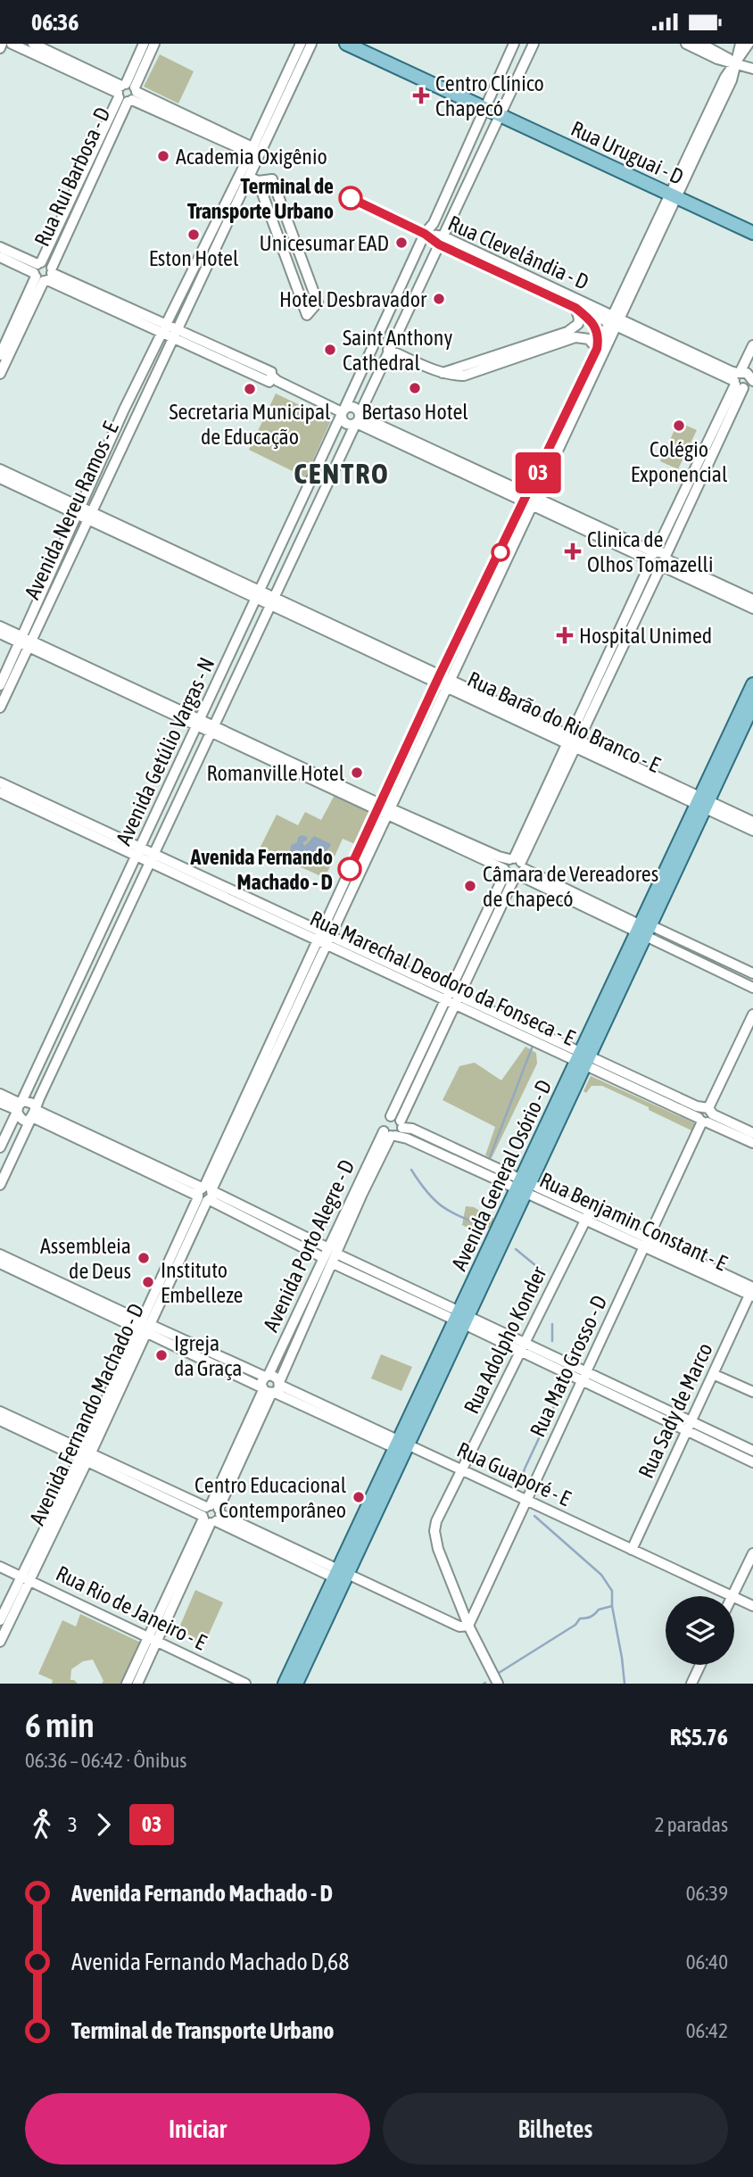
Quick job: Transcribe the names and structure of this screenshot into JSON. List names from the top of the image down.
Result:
{
  "streets": {
    "main road": ["Rua Uruguai - D", "Avenida General Osório - D"],
    "street": [
      "Rua Rui Barbosa - D",
      "Rua Clevelândia - D",
      "Avenida Nereu Ramos - E",
      "Rua Barão do Rio Branco - E",
      "Avenida Getúlio Vargas - N",
      "Rua Marechal Deodoro da Fonseca - E",
      "Rua Benjamin Constant - E",
      "Avenida Porto Alegre - D",
      "Rua Adolpho Konder",
      "Rua Mato Grosso - D",
      "Rua Sady de Marco",
      "Avenida Fernando Machado - D",
      "Rua Guaporé - E",
      "Rua Rio de Janeiro - E"
    ]
  },
  "crossings": [
    ["Rua Uruguai - D", "Avenida Getúlio Vargas - N"],
    ["Rua Clevelândia - D", "Avenida Getúlio Vargas - N"],
    ["Rua Clevelândia - D", "Avenida Porto Alegre - D"],
    ["Avenida Nereu Ramos - E", "Rua Barão do Rio Branco - E"],
    ["Rua Barão do Rio Branco - E", "Avenida Getúlio Vargas - N"],
    ["Rua Barão do Rio Branco - E", "Avenida General Osório - D"],
    ["Rua Barão do Rio Branco - E", "Avenida Porto Alegre - D"],
    ["Rua Barão do Rio Branco - E", "Avenida Fernando Machado - D"],
    ["Avenida Getúlio Vargas - N", "Rua Marechal Deodoro da Fonseca - E"],
    ["Rua Marechal Deodoro da Fonseca - E", "Avenida General Osório - D"],
    ["Rua Marechal Deodoro da Fonseca - E", "Avenida Porto Alegre - D"],
    ["Rua Marechal Deodoro da Fonseca - E", "Rua Mato Grosso - D"],
    ["Rua Marechal Deodoro da Fonseca - E", "Avenida Fernando Machado - D"],
    ["Avenida General Osório - D", "Rua Benjamin Constant - E"],
    ["Avenida General Osório - D", "Rua Guaporé - E"],
    ["Rua Benjamin Constant - E", "Avenida Porto Alegre - D"],
    ["Rua Benjamin Constant - E", "Rua Adolpho Konder"],
    ["Rua Benjamin Constant - E", "Rua Mato Grosso - D"],
    ["Rua Benjamin Constant - E", "Rua Sady de Marco"],
    ["Avenida Porto Alegre - D", "Rua Guaporé - E"],
    ["Avenida Porto Alegre - D", "Rua Rio de Janeiro - E"],
    ["Rua Adolpho Konder", "Rua Mato Grosso - D"],
    ["Rua Adolpho Konder", "Rua Guaporé - E"],
    ["Rua Mato Grosso - D", "Rua Guaporé - E"],
    ["Rua Sady de Marco", "Rua Guaporé - E"],
    ["Avenida Fernando Machado - D", "Rua Guaporé - E"],
    ["Avenida Fernando Machado - D", "Rua Rio de Janeiro - E"]
  ],
  "districts": ["CENTRO"],
  "places": {
    "health": ["Centro Clínico Chapecó", "Clinica de Olhos Tomazelli", "Hospital Unimed"],
    "other": [
      "Academia Oxigênio",
      "Terminal de Transporte Urbano",
      "Eston Hotel",
      "Unicesumar EAD",
      "Hotel Desbravador",
      "Saint Anthony Cathedral",
      "Bertaso Hotel",
      "Secretaria Municipal de Educação",
      "Colégio Exponencial",
      "Romanville Hotel",
      "Avenida Fernando Machado - D",
      "Câmara de Vereadores de Chapecó",
      "Assembleia de Deus",
      "Instituto Embelleze",
      "Igreja da Graça",
      "Centro Educacional Contemporâneo"
    ]
  },
  "lines": ["bus line 03"],
  "page": {
    "status": "06:36",
    "on_map": "03",
    "heading": ["6 min", "06:36 – 06:42 · Ônibus", "R$5.76"],
    "legs": ["3", "03", "2 paradas"],
    "list": [
      {
        "name": "Avenida Fernando Machado - D",
        "value": "06:39"
      },
      {
        "name": "Avenida Fernando Machado D,68",
        "value": "06:40"
      },
      {
        "name": "Terminal de Transporte Urbano",
        "value": "06:42"
      }
    ],
    "buttons": ["Iniciar", "Bilhetes"]
  }
}
